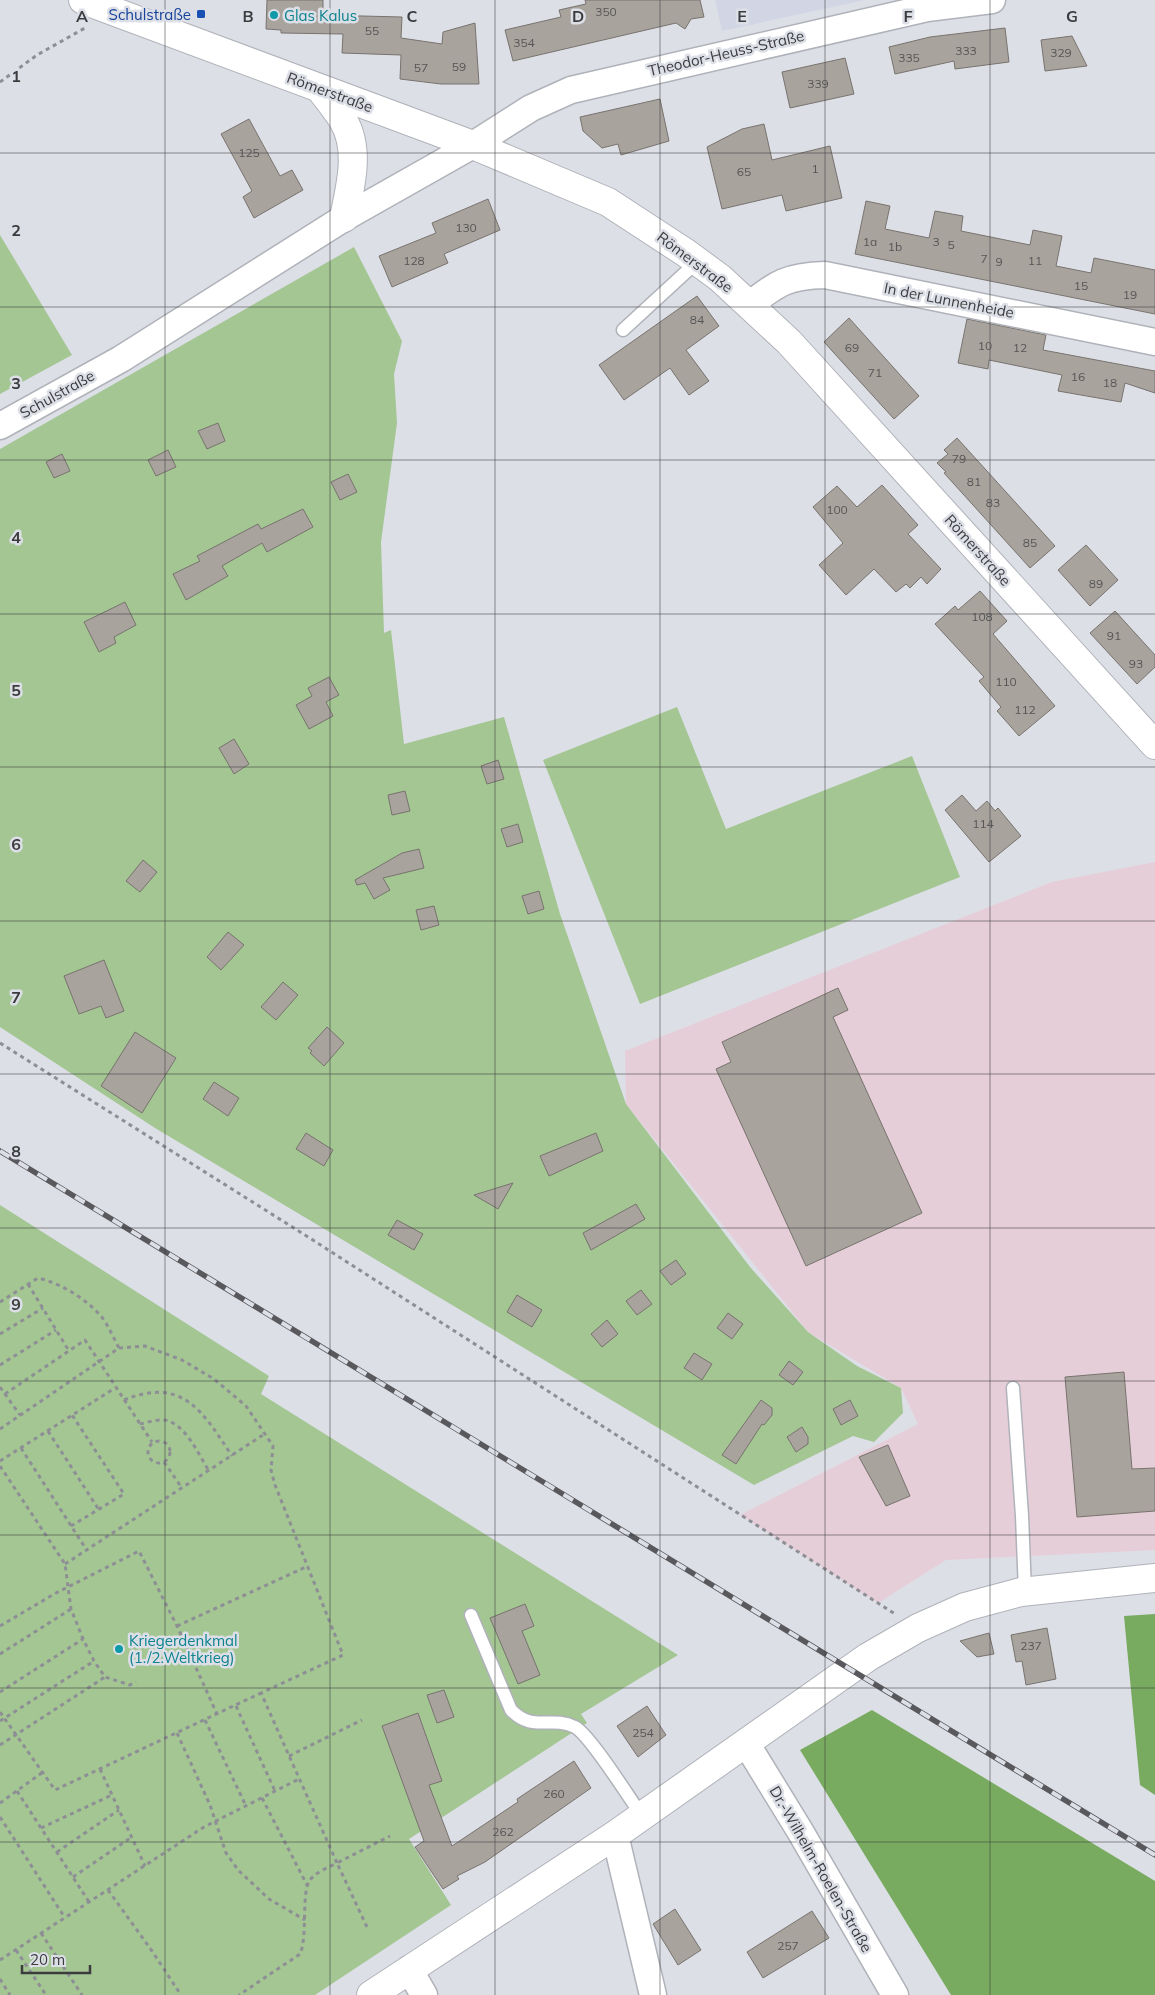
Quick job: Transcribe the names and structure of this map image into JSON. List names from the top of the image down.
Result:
{
  "streets": {
    "street": [
      "Theodor-Heuss-Straße",
      "Römerstraße",
      "In der Lunnenheide",
      "Schulstraße",
      "Dr.-Wilhelm-Roelen-Straße"
    ]
  },
  "crossings": [
    ["Theodor-Heuss-Straße", "Römerstraße"],
    ["Theodor-Heuss-Straße", "Schulstraße"],
    ["Römerstraße", "In der Lunnenheide"],
    ["Römerstraße", "Schulstraße"]
  ],
  "places": {
    "transit": ["Schulstraße"],
    "other": ["Glas Kalus", "Kriegerdenkmal (1./2.Weltkrieg)"]
  },
  "house_numbers": [
    "350",
    "55",
    "354",
    "333",
    "329",
    "335",
    "59",
    "57",
    "339",
    "125",
    "1",
    "65",
    "130",
    "1a",
    "3",
    "5",
    "1b",
    "7",
    "128",
    "11",
    "9",
    "15",
    "19",
    "84",
    "10",
    "69",
    "12",
    "71",
    "16",
    "18",
    "79",
    "81",
    "83",
    "100",
    "85",
    "89",
    "108",
    "91",
    "93",
    "110",
    "112",
    "114",
    "237",
    "254",
    "260",
    "262",
    "257"
  ],
  "scale_bar": "20 m",
  "grid": {
    "columns": [
      "A",
      "B",
      "C",
      "D",
      "E",
      "F",
      "G"
    ],
    "rows": [
      "1",
      "2",
      "3",
      "4",
      "5",
      "6",
      "7",
      "8",
      "9"
    ]
  }
}
